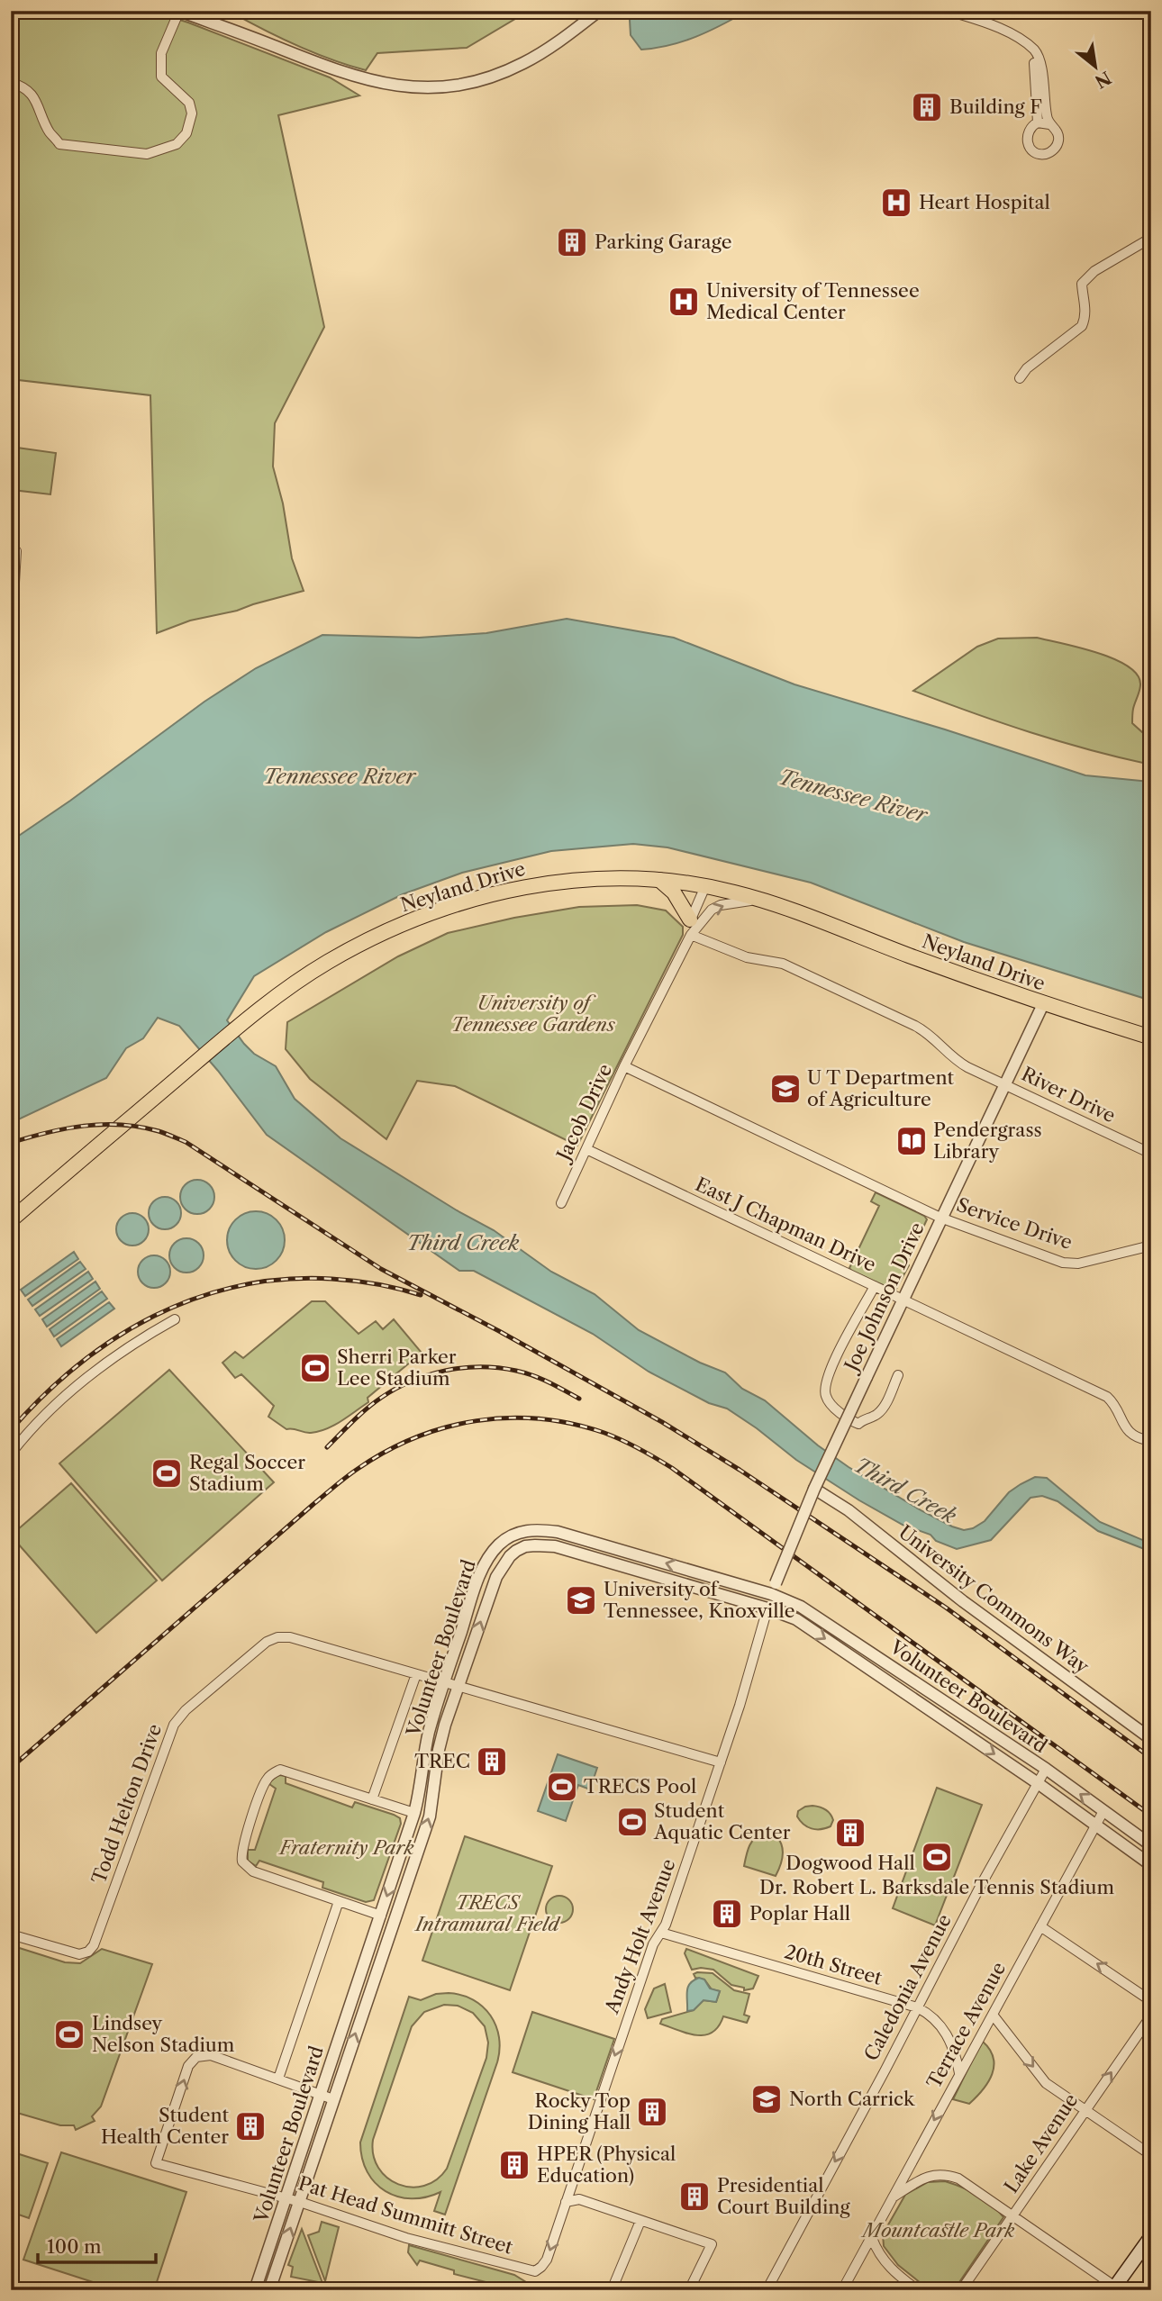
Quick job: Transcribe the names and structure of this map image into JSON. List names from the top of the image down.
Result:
{
  "streets": {
    "main road": ["Neyland Drive"],
    "street": [
      "River Drive",
      "Jacob Drive",
      "Service Drive",
      "East J Chapman Drive",
      "Joe Johnson Drive",
      "University Commons Way",
      "Volunteer Boulevard",
      "Todd Helton Drive",
      "Andy Holt Avenue",
      "20th Street",
      "Caledonia Avenue",
      "Terrace Avenue",
      "Lake Avenue",
      "Pat Head Summitt Street"
    ]
  },
  "crossings": [
    ["Neyland Drive", "Jacob Drive"],
    ["Neyland Drive", "Joe Johnson Drive"],
    ["River Drive", "Jacob Drive"],
    ["River Drive", "Joe Johnson Drive"],
    ["Jacob Drive", "Service Drive"],
    ["Jacob Drive", "East J Chapman Drive"],
    ["Service Drive", "Joe Johnson Drive"],
    ["East J Chapman Drive", "Joe Johnson Drive"],
    ["Joe Johnson Drive", "University Commons Way"],
    ["Joe Johnson Drive", "Volunteer Boulevard"],
    ["Joe Johnson Drive", "Andy Holt Avenue"],
    ["Volunteer Boulevard", "Todd Helton Drive"],
    ["Volunteer Boulevard", "Andy Holt Avenue"],
    ["Volunteer Boulevard", "Caledonia Avenue"],
    ["Volunteer Boulevard", "Terrace Avenue"],
    ["Volunteer Boulevard", "Pat Head Summitt Street"],
    ["Todd Helton Drive", "Andy Holt Avenue"],
    ["Andy Holt Avenue", "20th Street"],
    ["Andy Holt Avenue", "Pat Head Summitt Street"],
    ["20th Street", "Caledonia Avenue"],
    ["20th Street", "Terrace Avenue"]
  ],
  "one_way": ["Andy Holt Avenue", "Caledonia Avenue"],
  "water": ["Tennessee River", "Third Creek"],
  "parks": [
    "University of Tennessee Gardens",
    "Fraternity Park",
    "TRECS Intramural Field",
    "Mountcastle Park"
  ],
  "places": {
    "building": [
      "Building F",
      "Parking Garage",
      "TREC",
      "Dogwood Hall",
      "Poplar Hall",
      "Rocky Top Dining Hall",
      "Student Health Center",
      "HPER (Physical Education)",
      "Presidential Court Building"
    ],
    "hospital": ["Heart Hospital", "University of Tennessee Medical Center"],
    "school or university": ["U T Department of Agriculture", "University of Tennessee, Knoxville", "North Carrick"],
    "library": ["Pendergrass Library"],
    "sports": [
      "Sherri Parker Lee Stadium",
      "Regal Soccer Stadium",
      "TRECS Pool",
      "Student Aquatic Center",
      "Dr. Robert L. Barksdale Tennis Stadium",
      "Lindsey Nelson Stadium"
    ]
  },
  "scale_bar": "100 m",
  "north": "bottom right"
}
